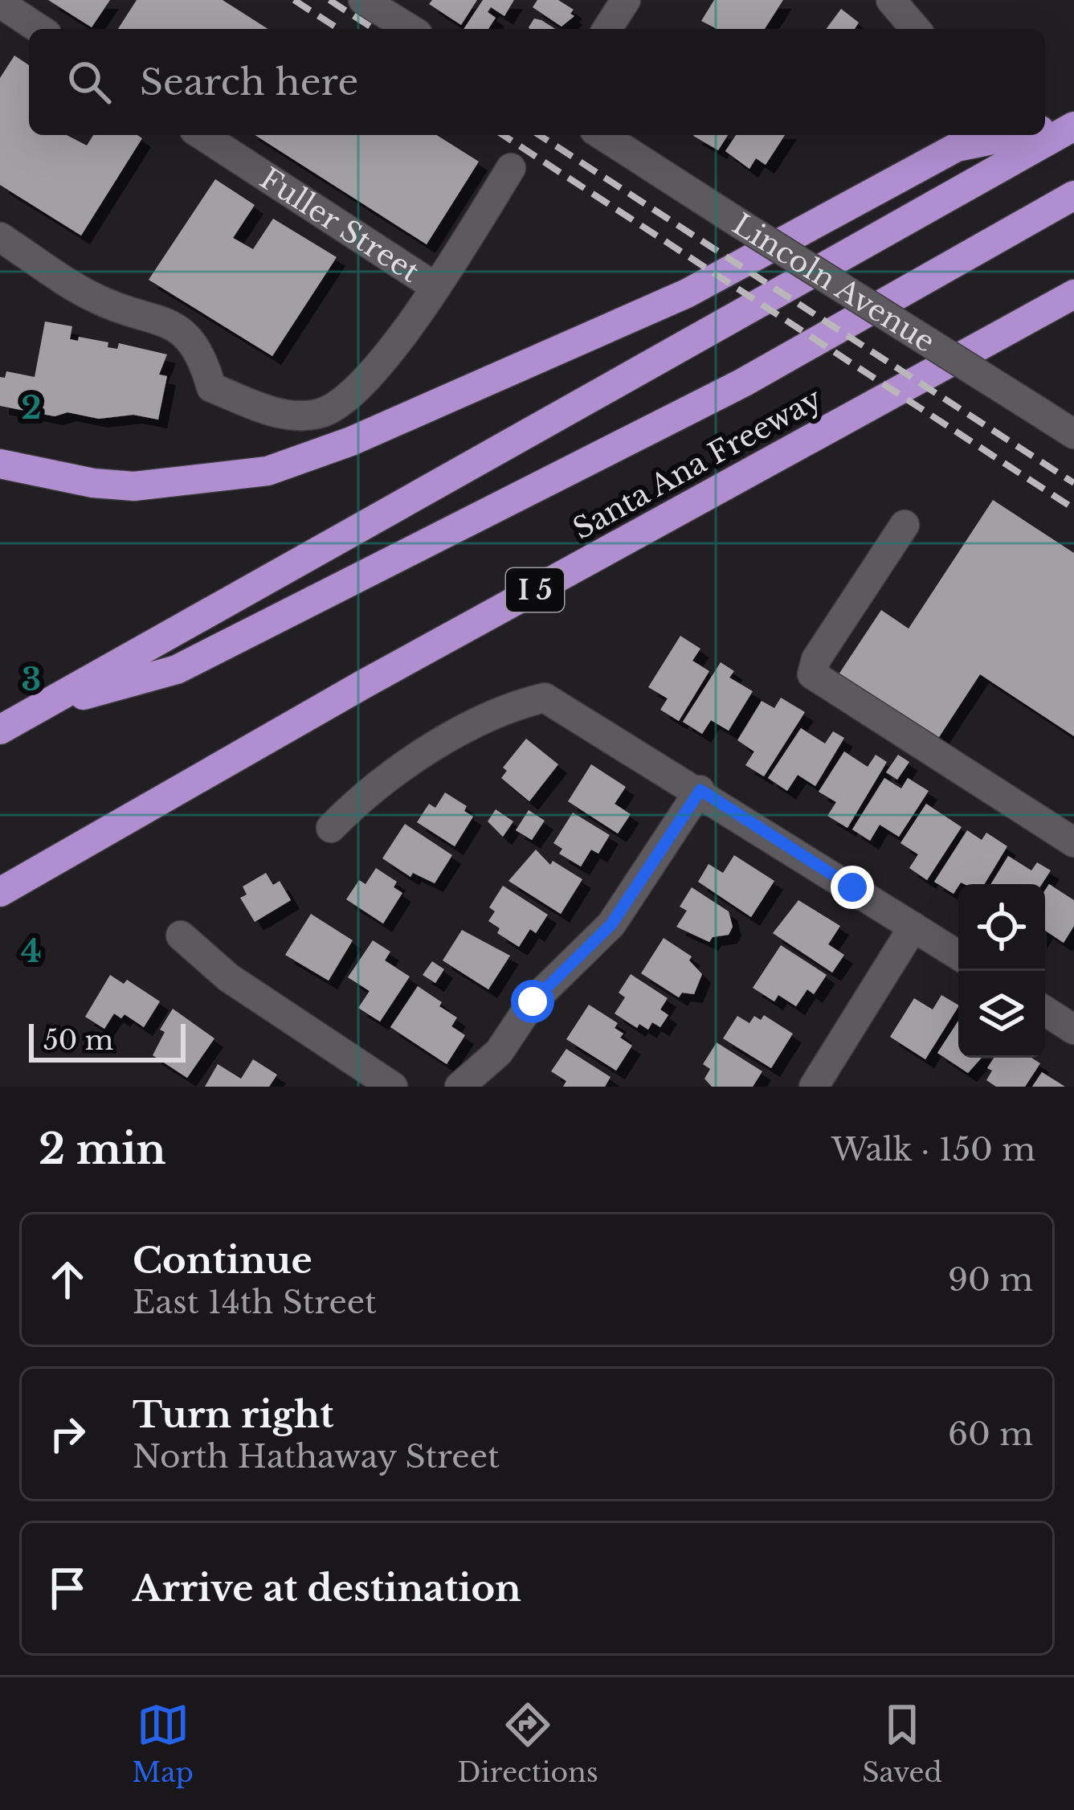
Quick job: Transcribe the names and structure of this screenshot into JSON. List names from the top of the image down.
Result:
{
  "streets": {
    "highway": ["Santa Ana Freeway", "I 5"],
    "street": ["Fuller Street", "Lincoln Avenue"]
  },
  "scale_bar": "50 m",
  "page": {
    "search": "Search here",
    "scale": "50 m",
    "heading": ["2 min", "Walk · 150 m"],
    "list": [
      ["Continue", "East 14th Street", "90 m"],
      ["Turn right", "North Hathaway Street", "60 m"],
      "Arrive at destination"
    ],
    "nav": ["Map", "Directions", "Saved"]
  },
  "grid": {
    "rows": ["2", "3", "4"]
  }
}
